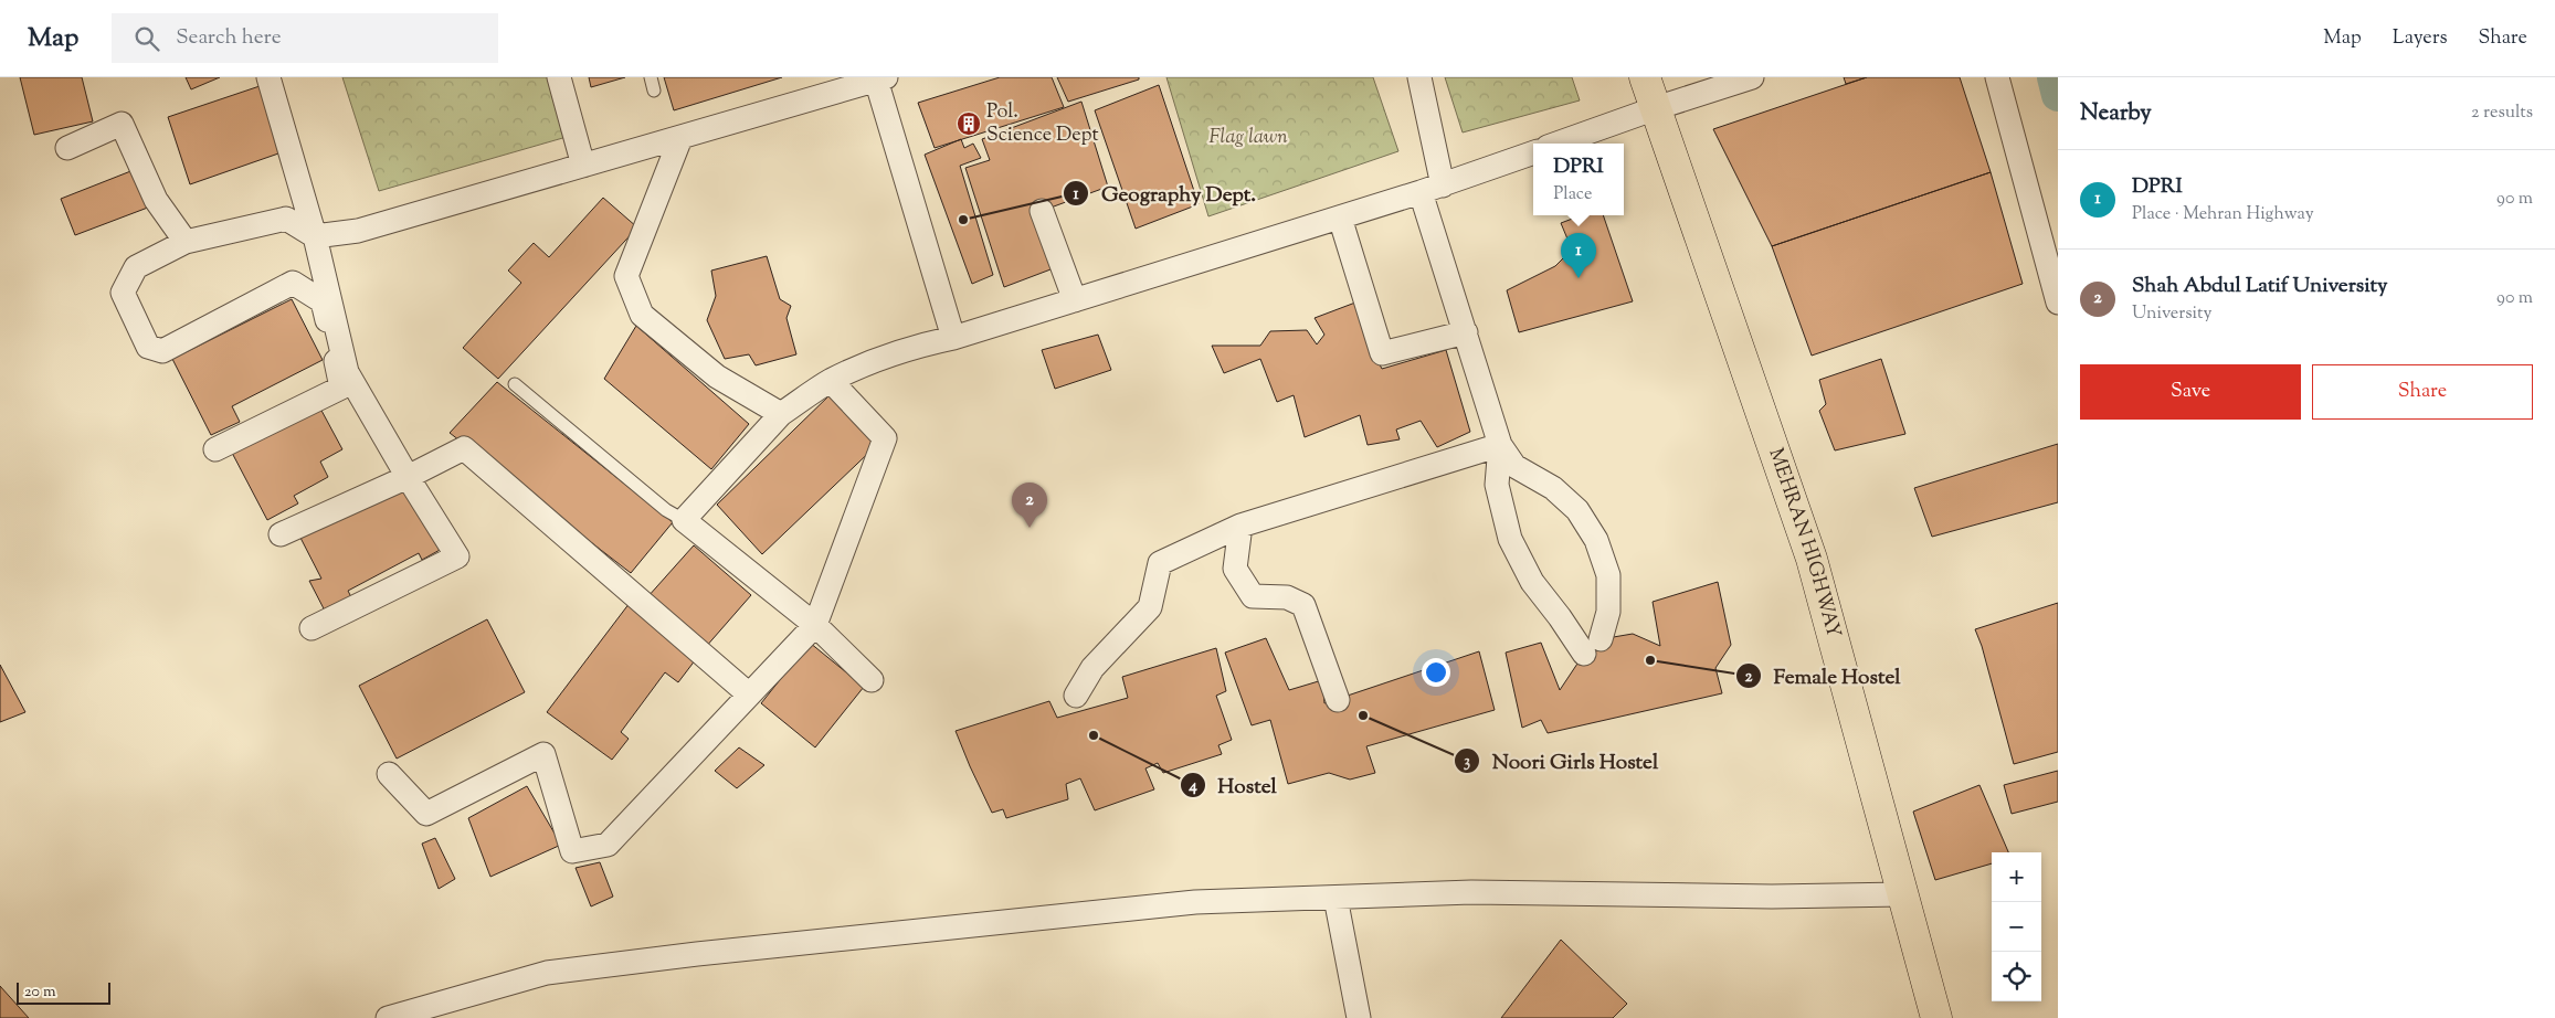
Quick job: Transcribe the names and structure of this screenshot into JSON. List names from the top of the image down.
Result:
{
  "streets": {
    "main road": ["MEHRAN HIGHWAY"]
  },
  "parks": ["Flag lawn"],
  "places": {
    "building": ["Pol. Science Dept"],
    "other": [
      "Geography Dept.",
      "Female Hostel",
      "Noori Girls Hostel",
      "Hostel"
    ]
  },
  "scale_bar": "20 m",
  "page": {
    "header": "Map",
    "search": "Search here",
    "nav": ["Map", "Layers", "Share"],
    "heading": ["Nearby", "2 results"],
    "popup": ["DPRI", "Place"],
    "list": [
      {
        "mark": "1",
        "name": "DPRI",
        "note": "Place · Mehran Highway",
        "value": "90 m"
      },
      {
        "mark": "2",
        "name": "Shah Abdul Latif University",
        "note": "University",
        "value": "90 m"
      }
    ],
    "pins": ["1", "2"],
    "buttons": ["Save", "Share"],
    "map_buttons": ["+", "−"],
    "scale": "20 m"
  }
}
